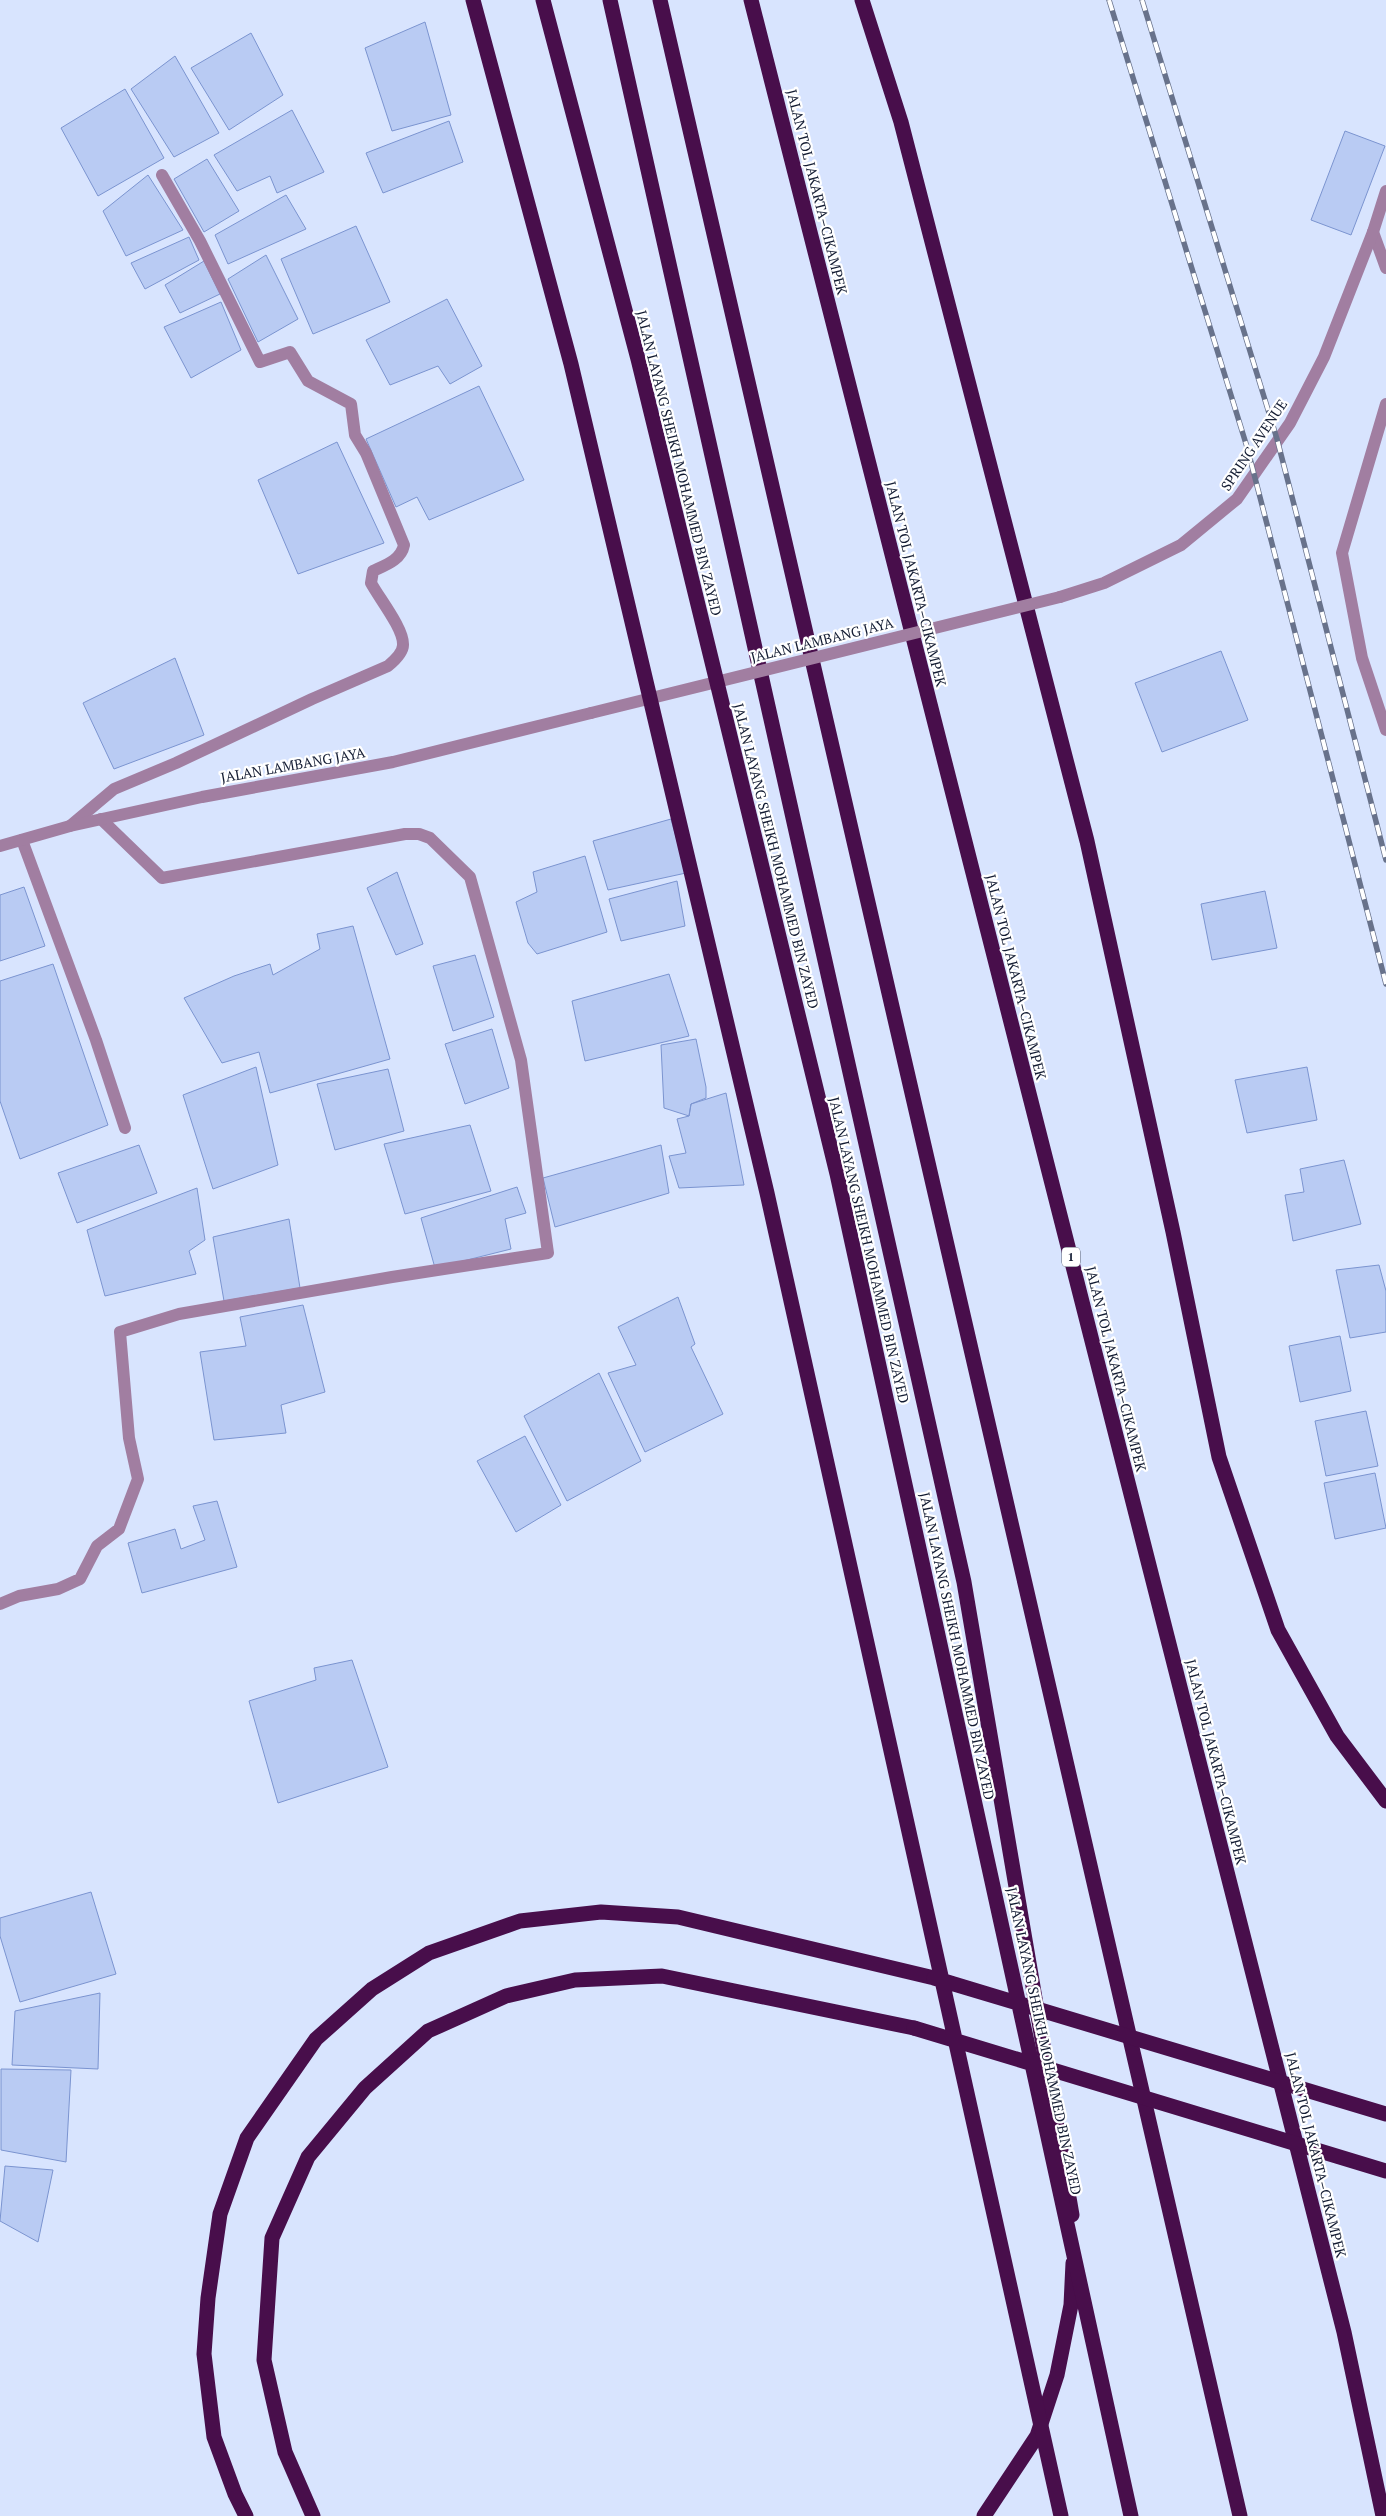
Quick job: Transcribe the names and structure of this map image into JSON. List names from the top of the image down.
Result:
{
  "streets": {
    "highway": ["JALAN TOL JAKARTA–CIKAMPEK", "JALAN LAYANG SHEIKH MOHAMMED BIN ZAYED", "1"],
    "street": ["SPRING AVENUE", "JALAN LAMBANG JAYA"]
  },
  "crossings": [
    ["SPRING AVENUE", "JALAN LAMBANG JAYA"]
  ]
}
